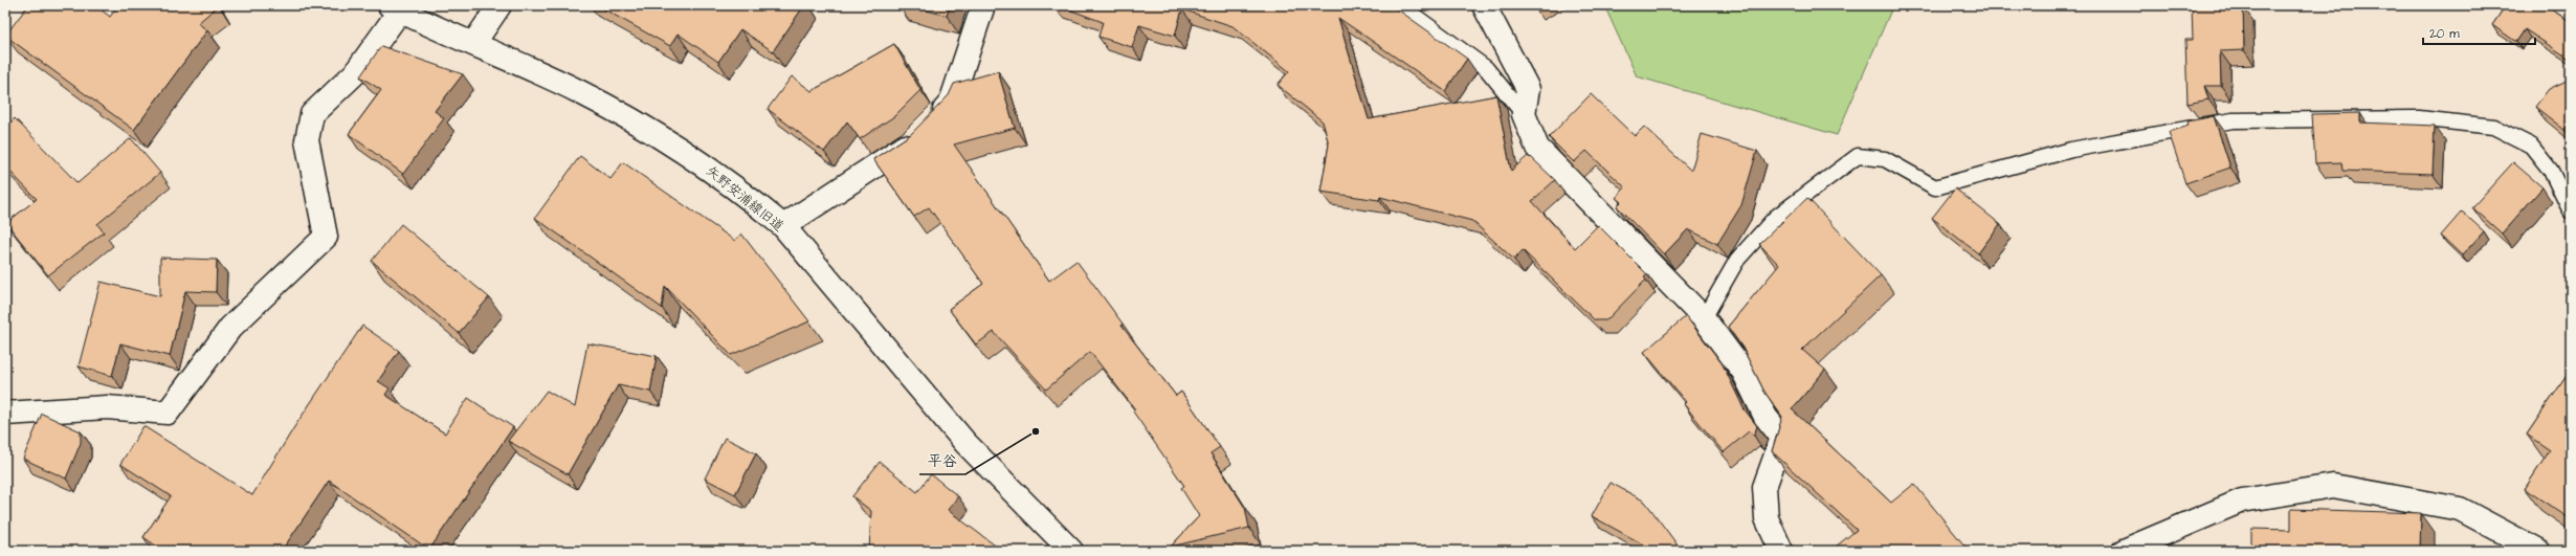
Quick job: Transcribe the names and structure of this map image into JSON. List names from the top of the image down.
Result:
{
  "streets": {
    "street": ["矢野安浦線旧道"]
  },
  "places": ["平谷"],
  "scale_bar": "20 m"
}
